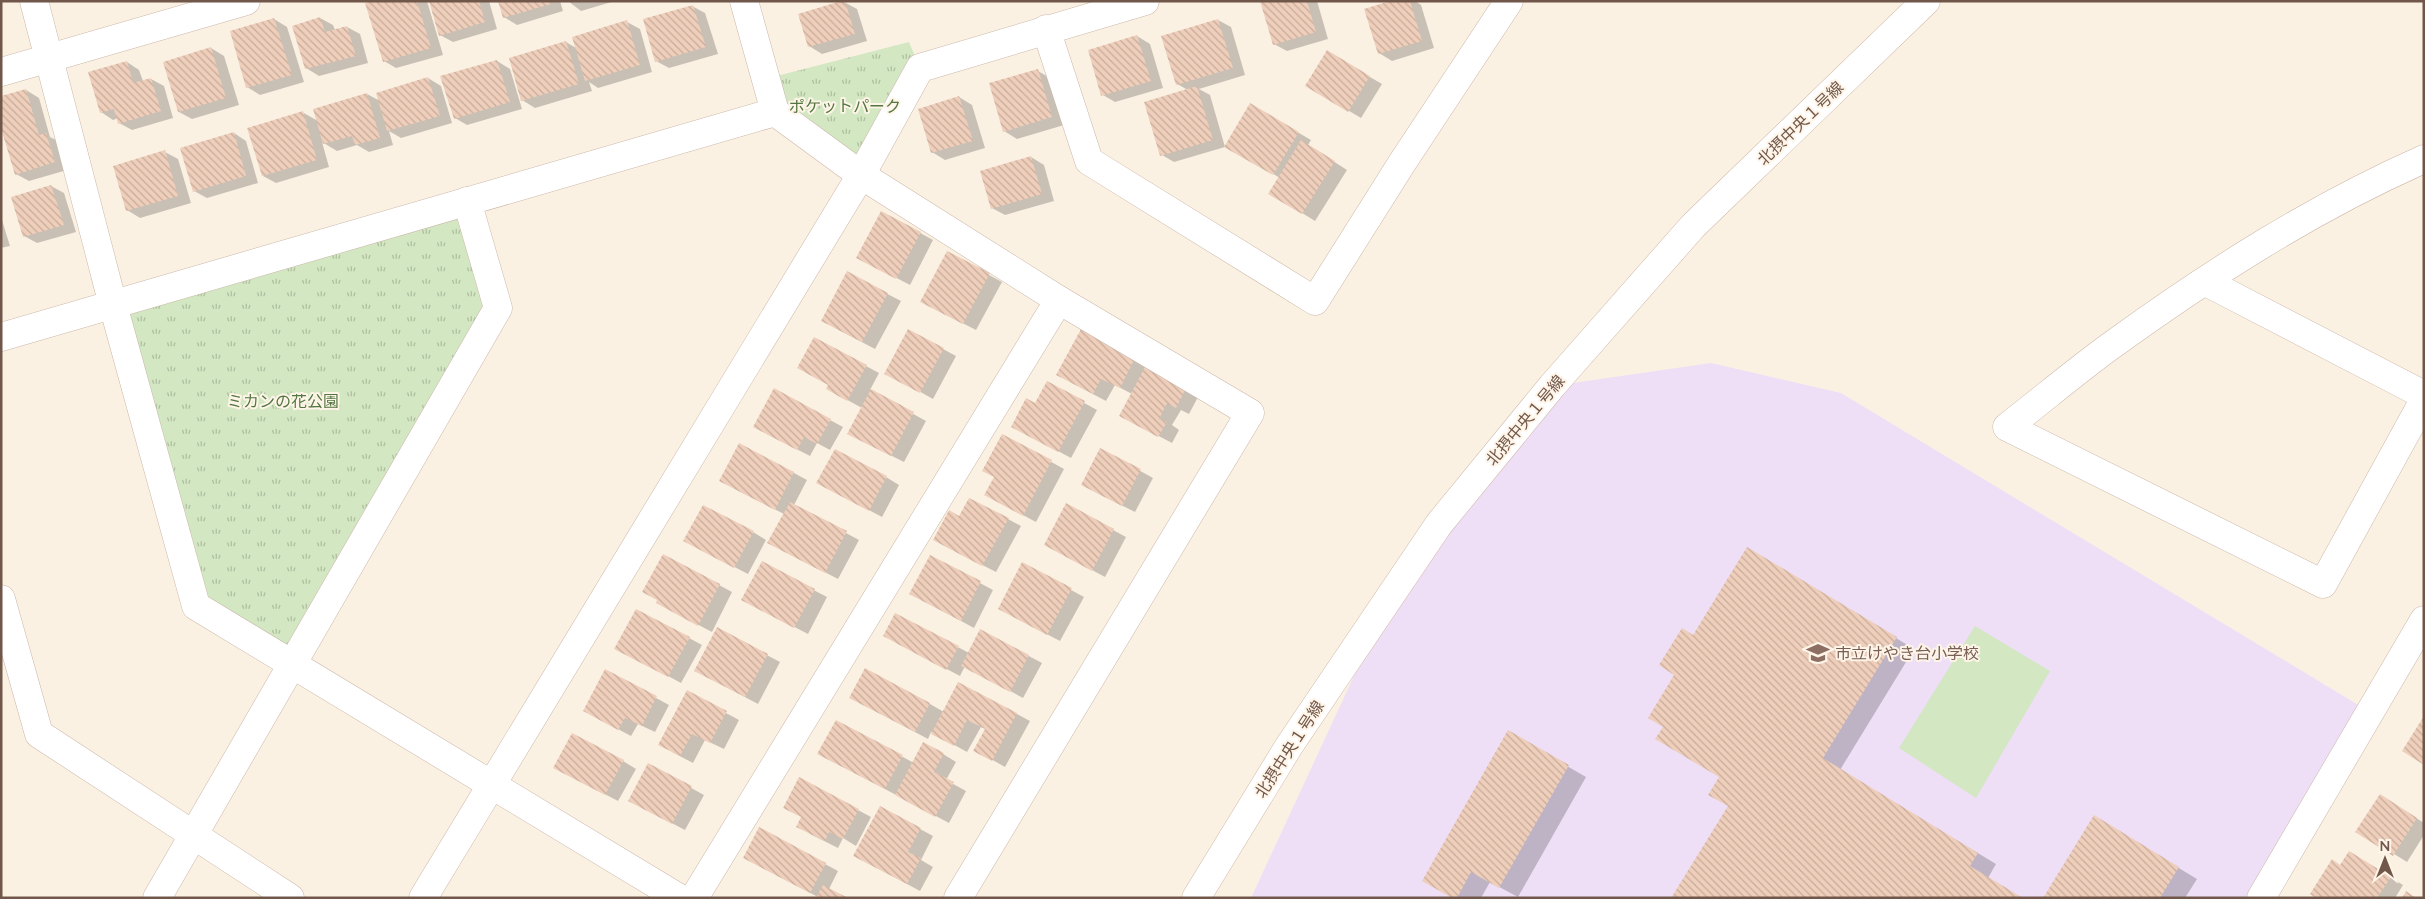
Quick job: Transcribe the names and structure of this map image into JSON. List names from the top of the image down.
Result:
{
  "streets": {
    "street": ["北摂中央１号線"]
  },
  "parks": ["ポケットパーク", "ミカンの花公園"],
  "places": {
    "school or university": ["市立けやき台小学校"]
  },
  "north": "top"
}
